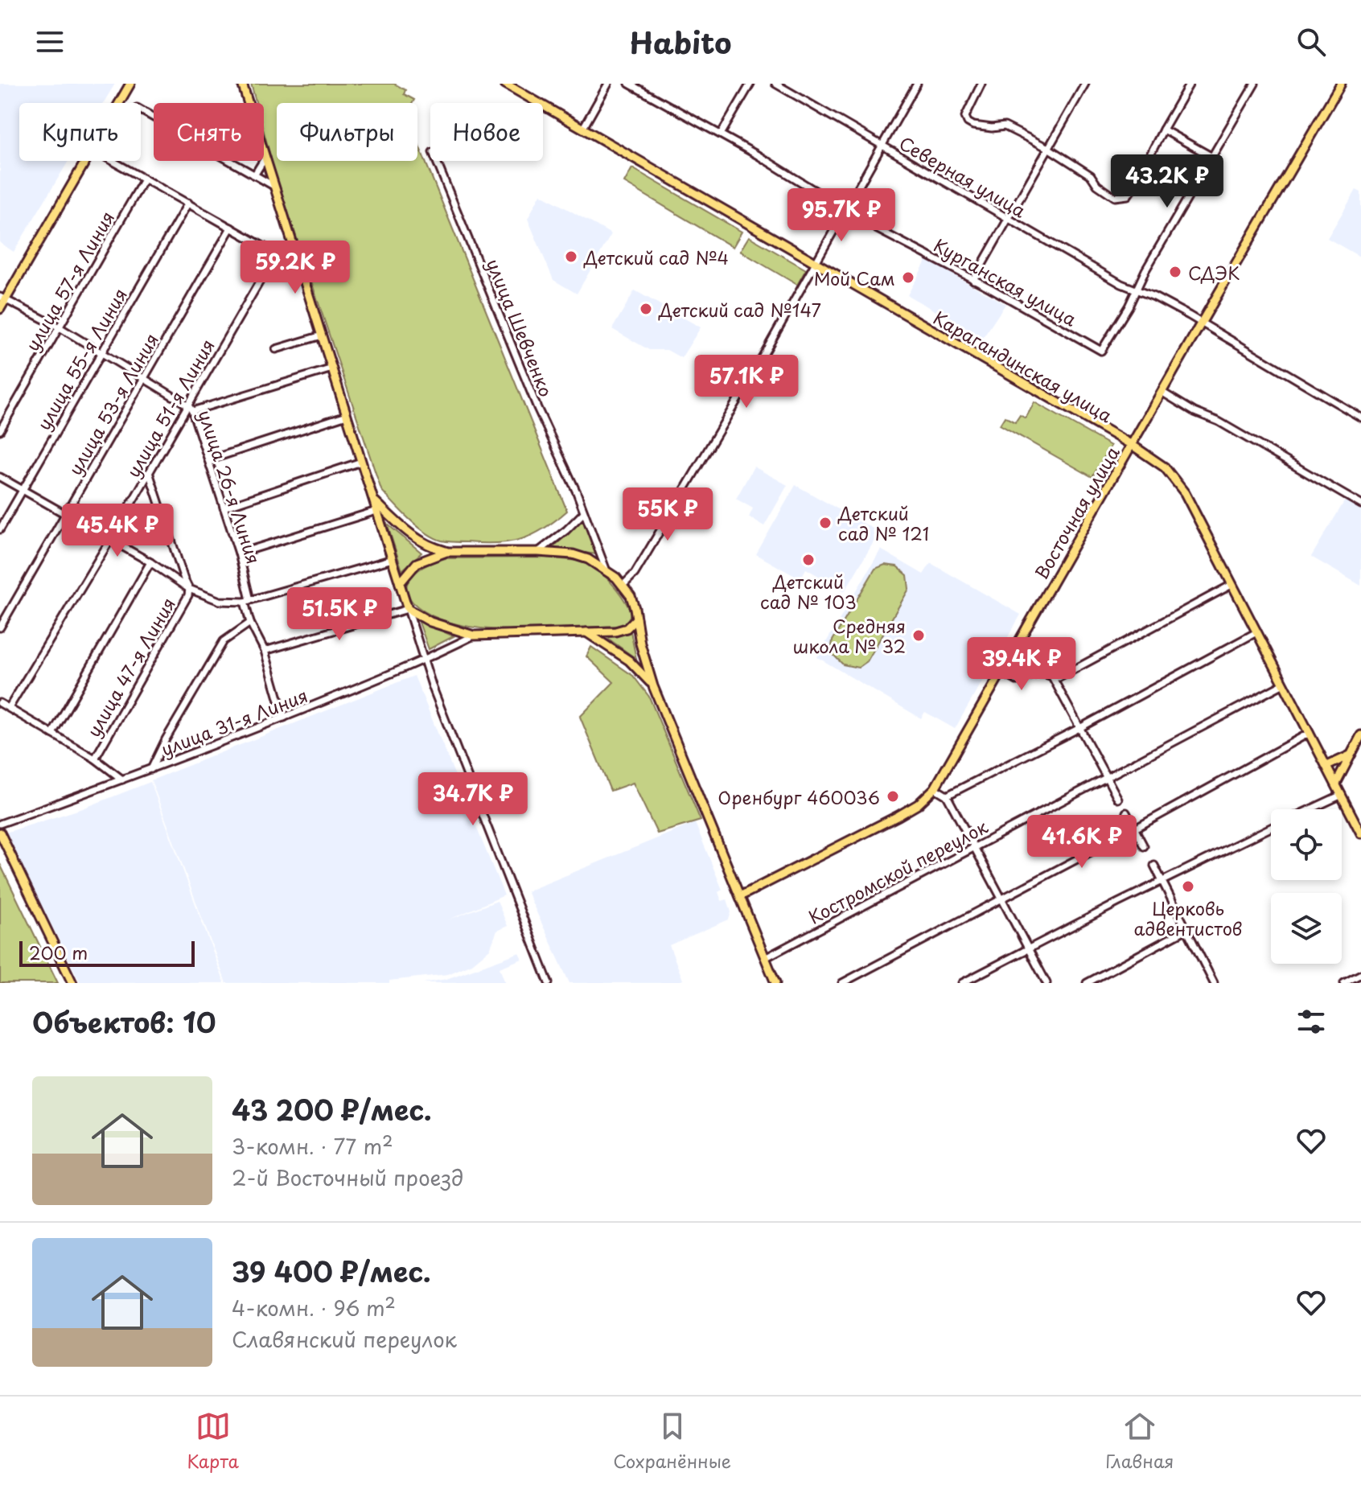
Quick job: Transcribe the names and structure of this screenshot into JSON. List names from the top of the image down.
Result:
{
  "streets": {
    "main road": ["Карагандинская улица", "Восточная улица"],
    "street": [
      "Северная улица",
      "улица 57-я Линия",
      "Курганская улица",
      "улица Шевченко",
      "улица 55-я Линия",
      "улица 53-я Линия",
      "улица 51-я Линия",
      "улица 26-я Линия",
      "улица 47-я Линия",
      "улица 31-я Линия",
      "Костромской переулок"
    ]
  },
  "crossings": [
    ["Северная улица", "Курганская улица"],
    ["Северная улица", "Восточная улица"],
    ["улица 57-я Линия", "улица 26-я Линия"],
    ["улица 55-я Линия", "улица 26-я Линия"],
    ["Карагандинская улица", "Восточная улица"],
    ["Карагандинская улица", "Костромской переулок"],
    ["улица 53-я Линия", "улица 26-я Линия"],
    ["улица 51-я Линия", "улица 26-я Линия"],
    ["улица 26-я Линия", "улица 31-я Линия"]
  ],
  "places": [
    "Детский сад №4",
    "СДЭК",
    "Мой Cам",
    "Детский сад №147",
    "Детский сад № 121",
    "Детский сад № 103",
    "Средняя школа № 32",
    "Оренбург 460036",
    "Церковь адвентистов"
  ],
  "scale_bar": "200 m",
  "page": {
    "header": "Habito",
    "chip": [
      "Купить",
      "Снять",
      "Фильтры",
      "Новое"
    ],
    "price": [
      "43.2K ₽",
      "95.7K ₽",
      "59.2K ₽",
      "57.1K ₽",
      "55K ₽",
      "45.4K ₽",
      "51.5K ₽",
      "39.4K ₽",
      "34.7K ₽",
      "41.6K ₽"
    ],
    "scale": "200 m",
    "heading": "Объектов: 10",
    "list": [
      {
        "name": "43 200 ₽/мес.",
        "note": "3-комн. · 77 m² · 2-й Восточный проезд"
      },
      {
        "name": "39 400 ₽/мес.",
        "note": "4-комн. · 96 m² · Славянский переулок"
      }
    ],
    "tabs": ["Карта", "Сохранённые", "Главная"]
  }
}
